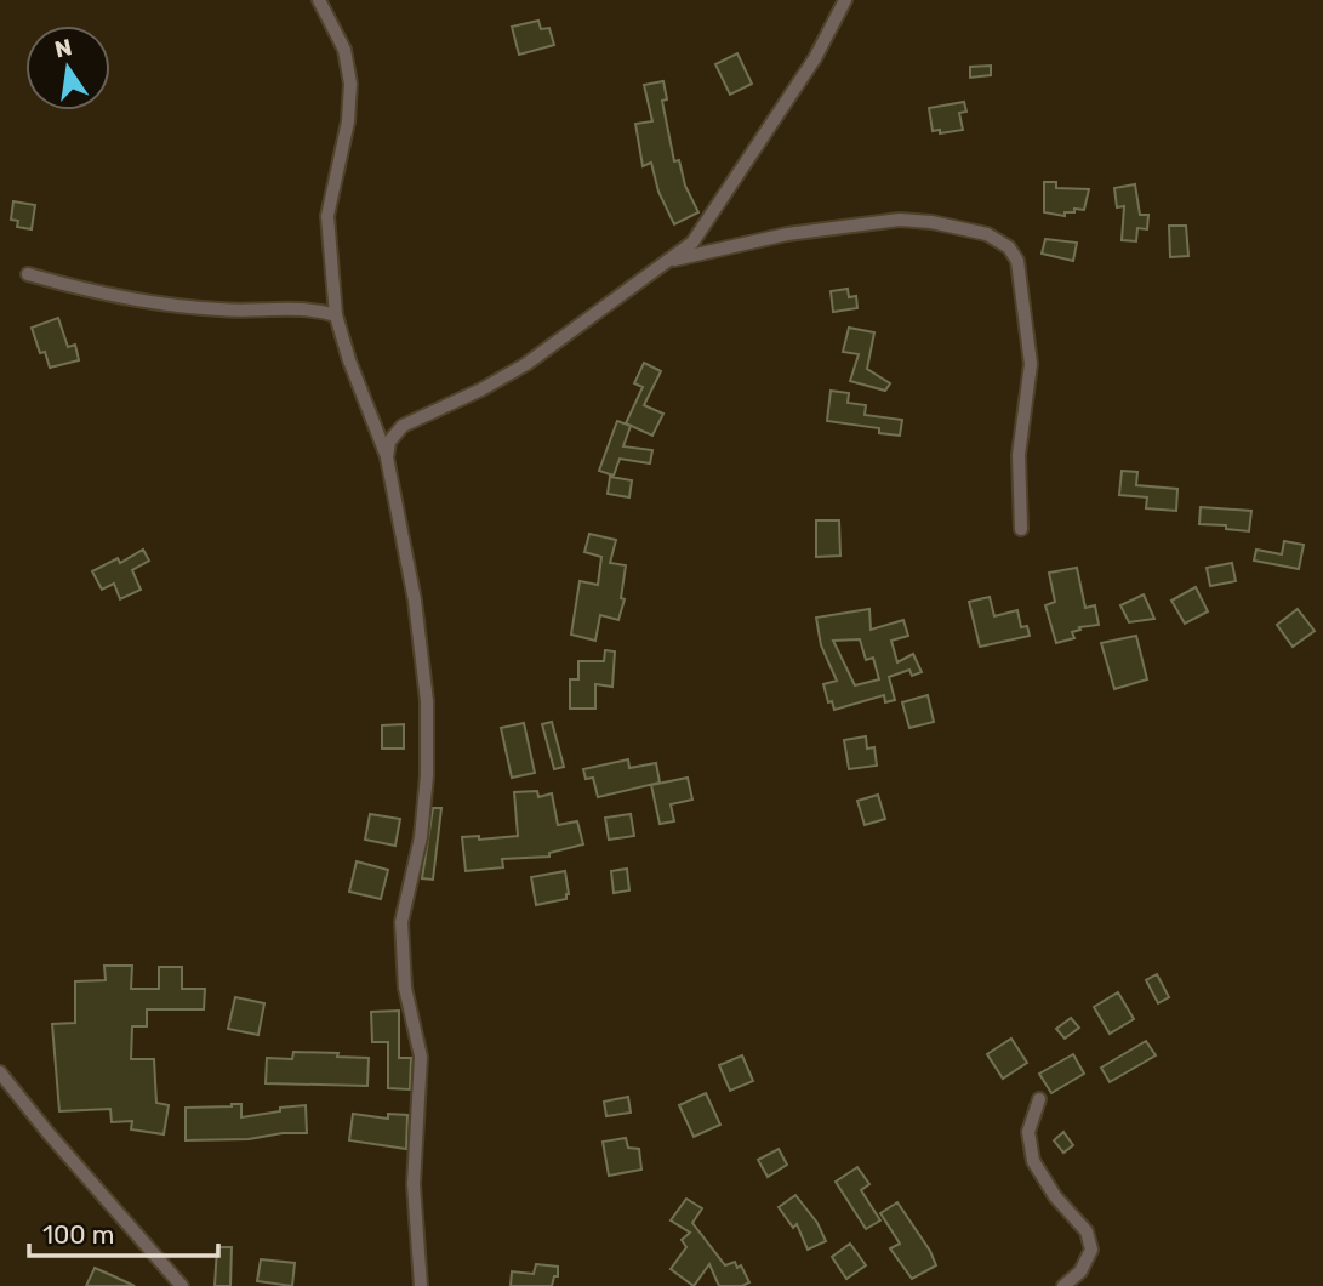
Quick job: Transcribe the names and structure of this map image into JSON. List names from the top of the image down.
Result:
{
  "scale_bar": "100 m",
  "north": "top"
}
